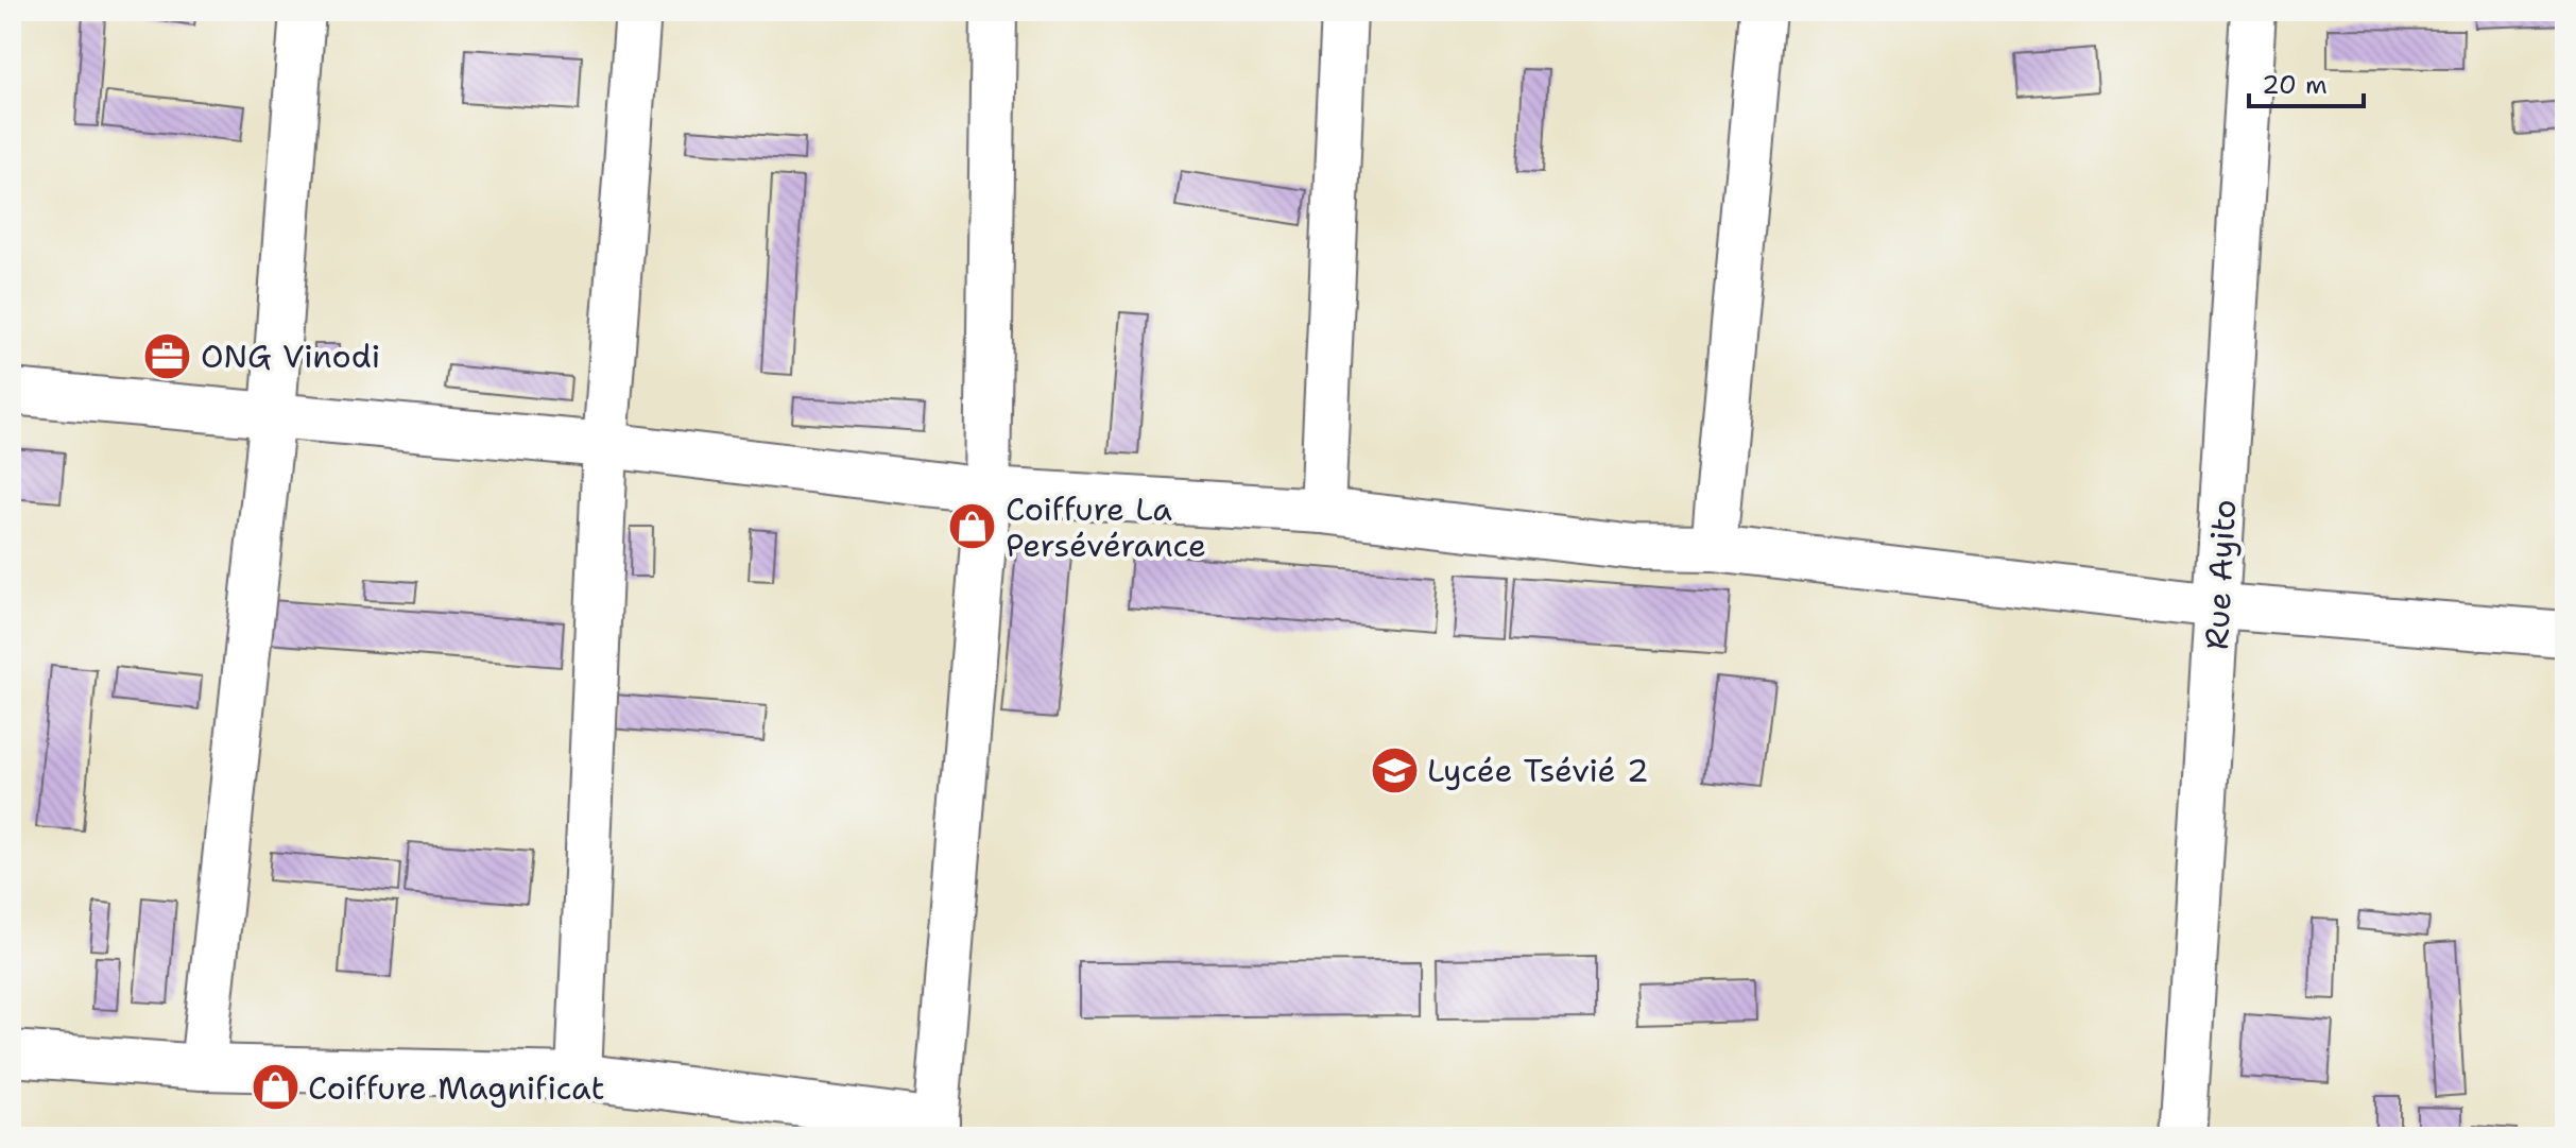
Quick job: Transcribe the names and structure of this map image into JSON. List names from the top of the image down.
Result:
{
  "streets": {
    "street": ["Rue Ayito"]
  },
  "places": {
    "office": ["ONG Vinodi"],
    "shop": ["Coiffure La Persévérance", "Coiffure Magnificat"],
    "school or university": ["Lycée Tsévié 2"]
  },
  "scale_bar": "20 m"
}
